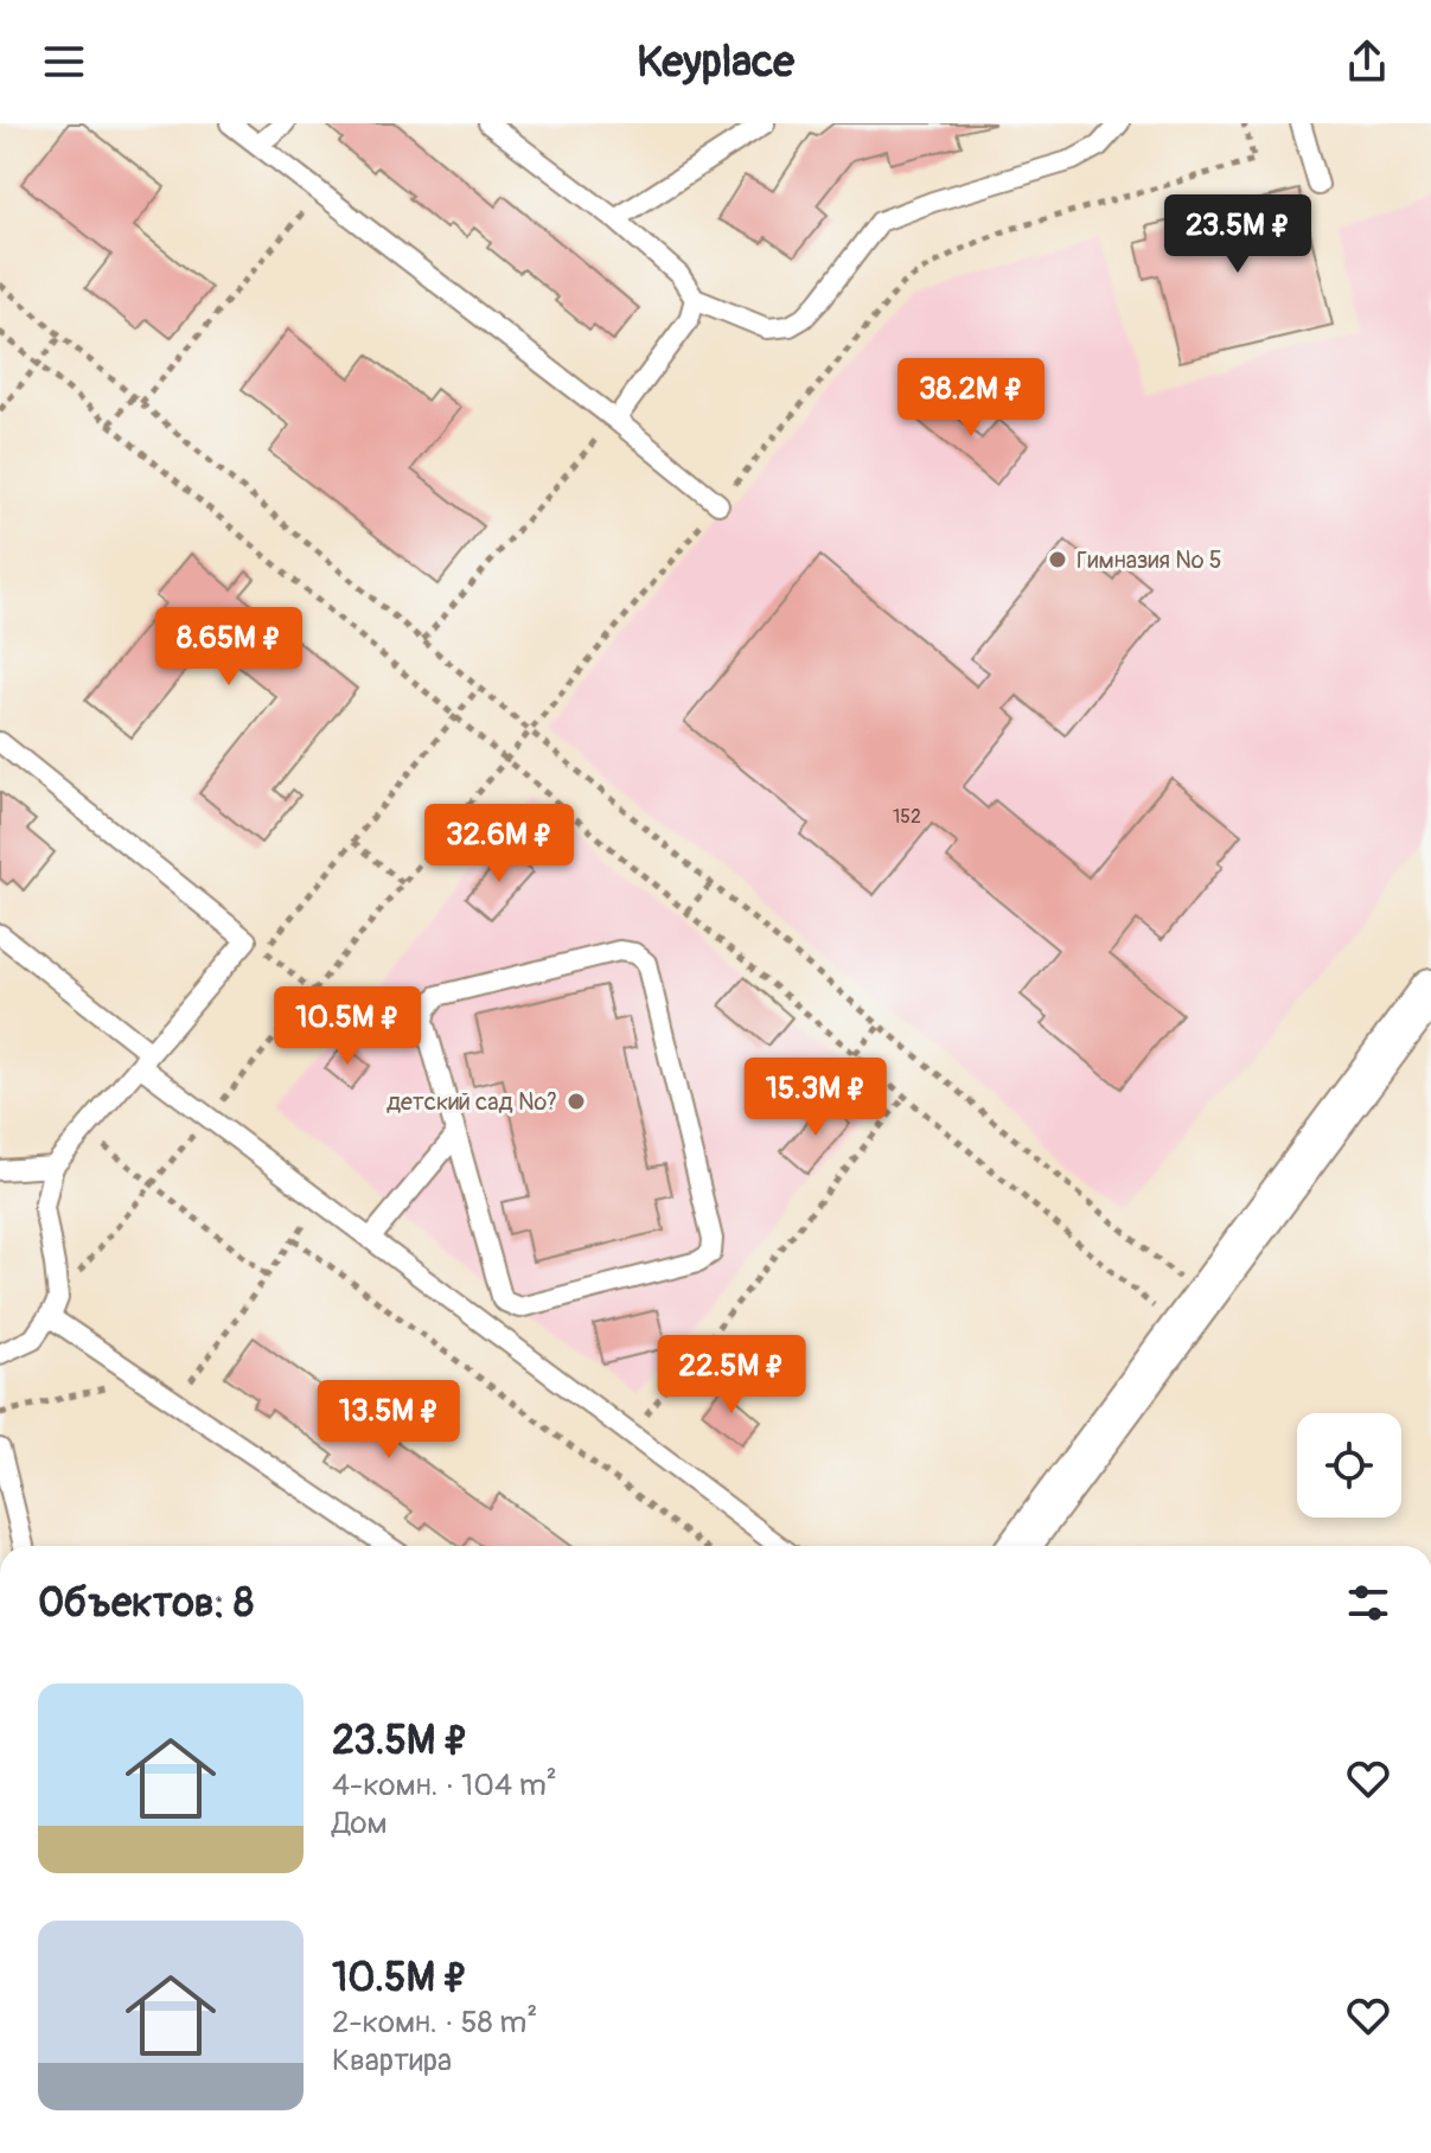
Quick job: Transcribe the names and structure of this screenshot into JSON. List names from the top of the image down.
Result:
{
  "places": ["Гимназия № 5", "детский сад №?"],
  "house_numbers": ["152"],
  "page": {
    "header": "Keyplace",
    "price": [
      "23.5M ₽",
      "38.2M ₽",
      "8.65M ₽",
      "32.6M ₽",
      "10.5M ₽",
      "15.3M ₽",
      "22.5M ₽",
      "13.5M ₽"
    ],
    "heading": "Объектов: 8",
    "list": [
      {
        "name": "23.5M ₽",
        "note": "4-комн. · 104 m² · Дом"
      },
      {
        "name": "10.5M ₽",
        "note": "2-комн. · 58 m² · Квартира"
      }
    ]
  }
}
